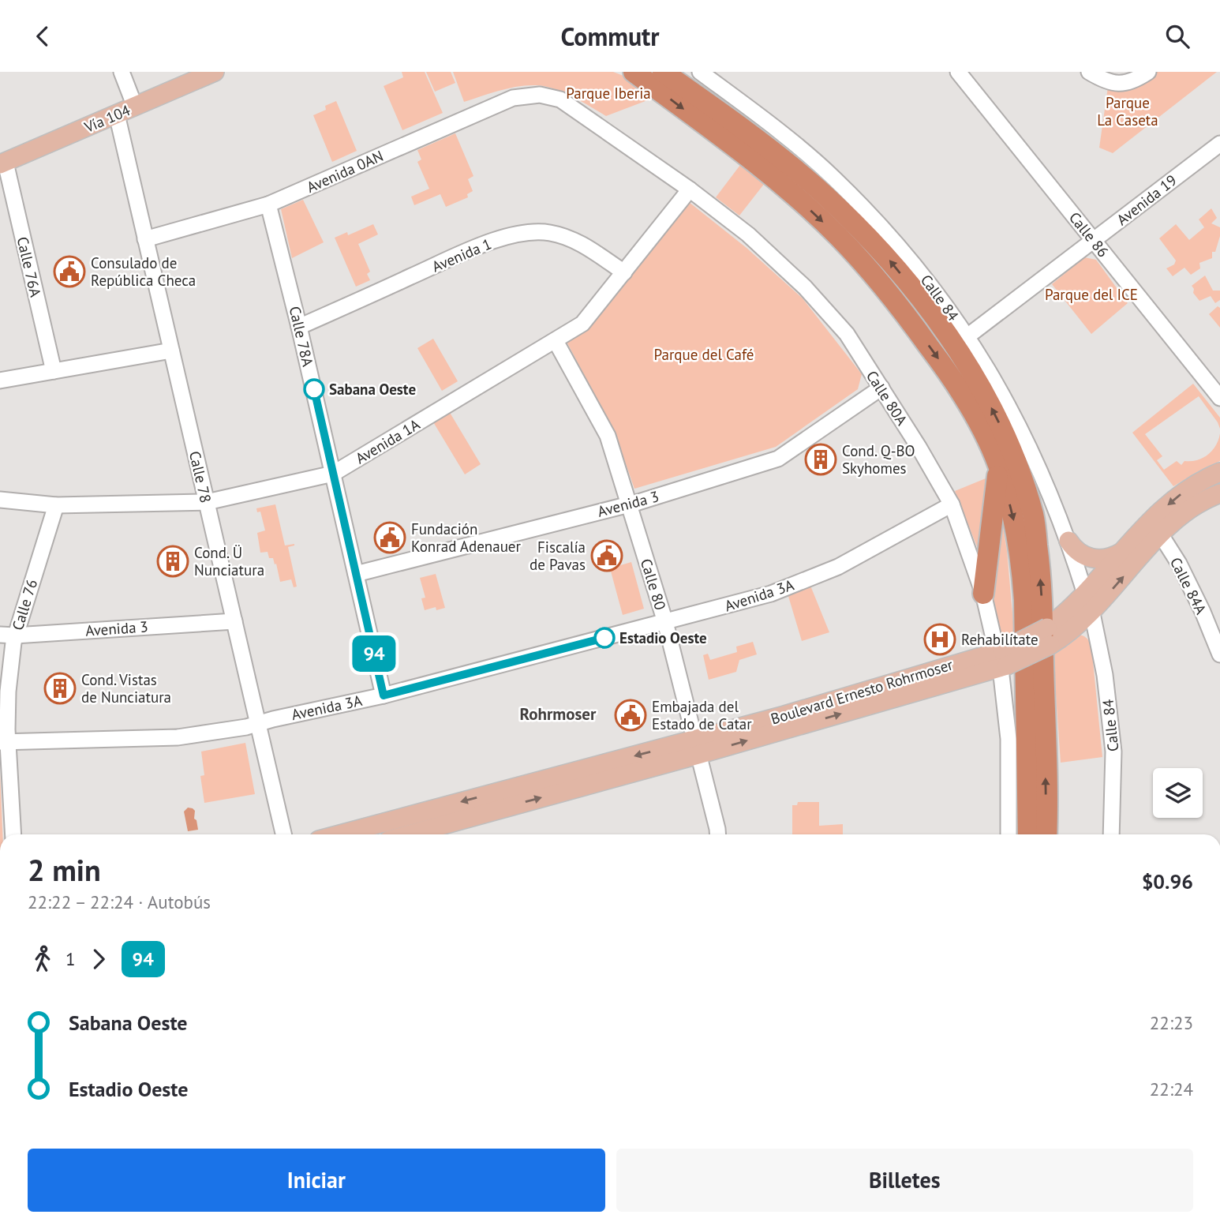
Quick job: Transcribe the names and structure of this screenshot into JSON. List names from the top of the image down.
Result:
{
  "streets": {
    "main road": ["Vía 104", "Boulevard Ernesto Rohrmoser"],
    "street": [
      "Avenida 0AN",
      "Avenida 19",
      "Calle 86",
      "Avenida 1",
      "Calle 76A",
      "Calle 84",
      "Calle 78A",
      "Calle 80A",
      "Avenida 1A",
      "Calle 78",
      "Avenida 3",
      "Calle 80",
      "Calle 84A",
      "Avenida 3A",
      "Calle 76"
    ]
  },
  "crossings": [
    ["Vía 104", "Calle 76A"],
    ["Vía 104", "Calle 78"],
    ["Avenida 0AN", "Calle 78A"],
    ["Avenida 0AN", "Calle 80A"],
    ["Avenida 0AN", "Calle 78"],
    ["Avenida 19", "Calle 86"],
    ["Avenida 19", "Calle 84"],
    ["Avenida 1", "Calle 78A"],
    ["Avenida 1", "Avenida 1A"],
    ["Calle 84", "Boulevard Ernesto Rohrmoser"],
    ["Calle 78A", "Avenida 1A"],
    ["Calle 78A", "Avenida 3"],
    ["Calle 78A", "Avenida 3A"],
    ["Calle 80A", "Avenida 1A"],
    ["Calle 80A", "Avenida 3"],
    ["Calle 80A", "Avenida 3A"],
    ["Calle 80A", "Boulevard Ernesto Rohrmoser"],
    ["Avenida 1A", "Calle 78"],
    ["Avenida 1A", "Calle 80"],
    ["Avenida 1A", "Calle 76"],
    ["Calle 78", "Avenida 3"],
    ["Calle 78", "Avenida 3A"],
    ["Avenida 3", "Calle 80"],
    ["Avenida 3", "Calle 76"],
    ["Calle 80", "Avenida 3A"],
    ["Calle 80", "Boulevard Ernesto Rohrmoser"],
    ["Calle 84A", "Boulevard Ernesto Rohrmoser"],
    ["Avenida 3A", "Calle 76"]
  ],
  "districts": ["Rohrmoser"],
  "parks": [
    "Parque Iberia",
    "Parque La Caseta",
    "Parque del ICE",
    "Parque del Café"
  ],
  "places": {
    "public building": [
      "Consulado de República Checa",
      "Fundación Konrad Adenauer",
      "Fiscalía de Pavas",
      "Embajada del Estado de Catar"
    ],
    "other": ["Sabana Oeste", "Estadio Oeste"],
    "building": ["Cond. Q-BO Skyhomes", "Cond. Ü Nunciatura", "Cond. Vistas de Nunciatura"],
    "hospital": ["Rehabilítate"]
  },
  "lines": ["bus line 94"],
  "page": {
    "header": "Commutr",
    "on_map": "94",
    "heading": ["2 min", "22:22 – 22:24 · Autobús", "$0.96"],
    "legs": ["1", "94"],
    "list": [
      {
        "name": "Sabana Oeste",
        "value": "22:23"
      },
      {
        "name": "Estadio Oeste",
        "value": "22:24"
      }
    ],
    "buttons": ["Iniciar", "Billetes"]
  }
}
